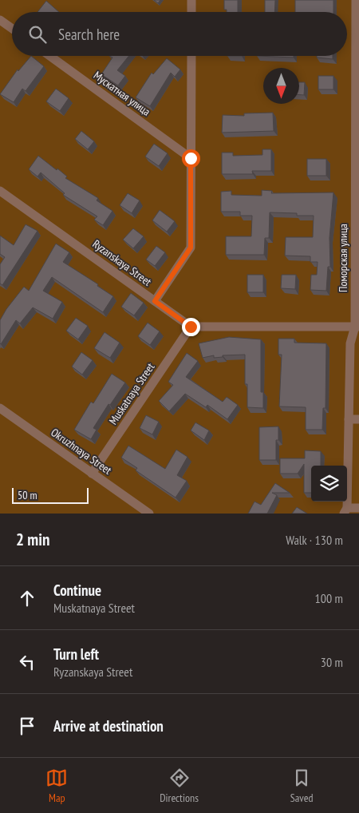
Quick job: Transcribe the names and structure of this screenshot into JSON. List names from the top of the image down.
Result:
{
  "streets": {
    "street": [
      "Мускатная улица",
      "Поморская улица",
      "Ryzanskaya Street",
      "Muskatnaya Street",
      "Okruzhnaya Street"
    ]
  },
  "crossings": [
    ["Ryzanskaya Street", "Muskatnaya Street"],
    ["Muskatnaya Street", "Okruzhnaya Street"]
  ],
  "scale_bar": "50 m",
  "north": "bottom",
  "page": {
    "search": "Search here",
    "scale": "50 m",
    "heading": ["2 min", "Walk · 130 m"],
    "list": [
      ["Continue", "Muskatnaya Street", "100 m"],
      ["Turn left", "Ryzanskaya Street", "30 m"],
      "Arrive at destination"
    ],
    "nav": ["Map", "Directions", "Saved"]
  }
}
